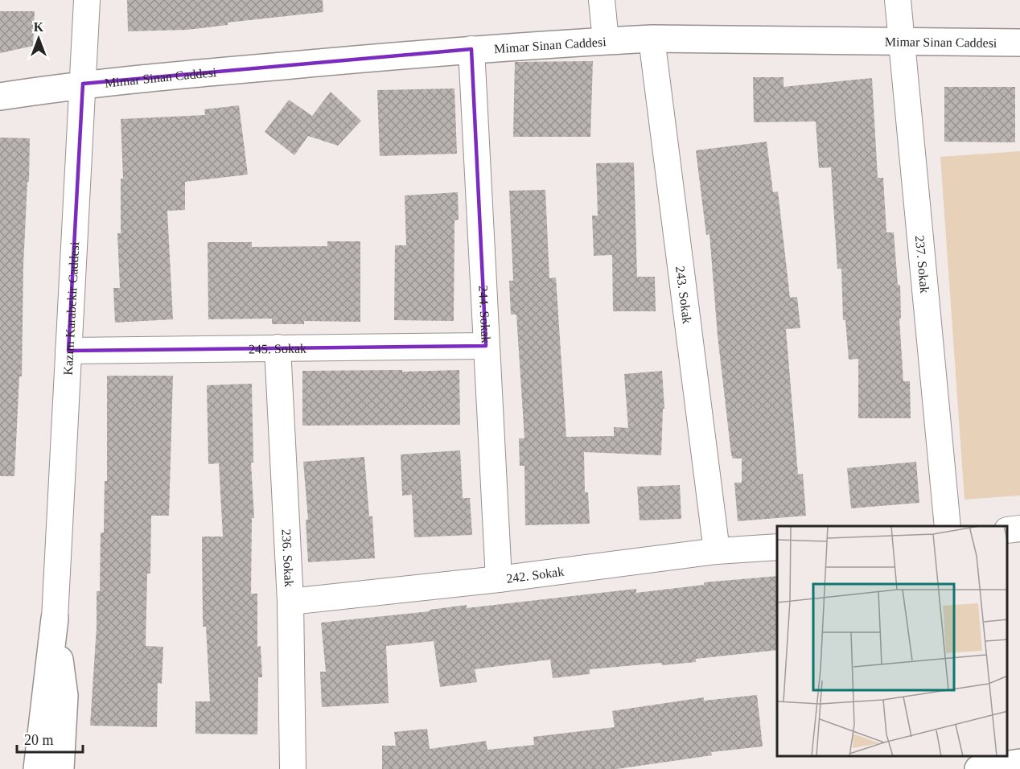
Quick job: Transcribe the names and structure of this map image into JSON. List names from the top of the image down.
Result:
{
  "streets": {
    "main road": ["Mimar Sinan Caddesi", "Kazım Karabekir Caddesi"],
    "street": [
      "237. Sokak",
      "243. Sokak",
      "244. Sokak",
      "245. Sokak",
      "236. Sokak",
      "242. Sokak"
    ]
  },
  "crossings": [
    ["Mimar Sinan Caddesi", "237. Sokak"],
    ["Mimar Sinan Caddesi", "243. Sokak"],
    ["Mimar Sinan Caddesi", "Kazım Karabekir Caddesi"],
    ["Mimar Sinan Caddesi", "244. Sokak"],
    ["243. Sokak", "242. Sokak"],
    ["Kazım Karabekir Caddesi", "245. Sokak"],
    ["244. Sokak", "245. Sokak"],
    ["244. Sokak", "242. Sokak"],
    ["245. Sokak", "236. Sokak"],
    ["236. Sokak", "242. Sokak"]
  ],
  "scale_bar": "20 m",
  "north": "top"
}
